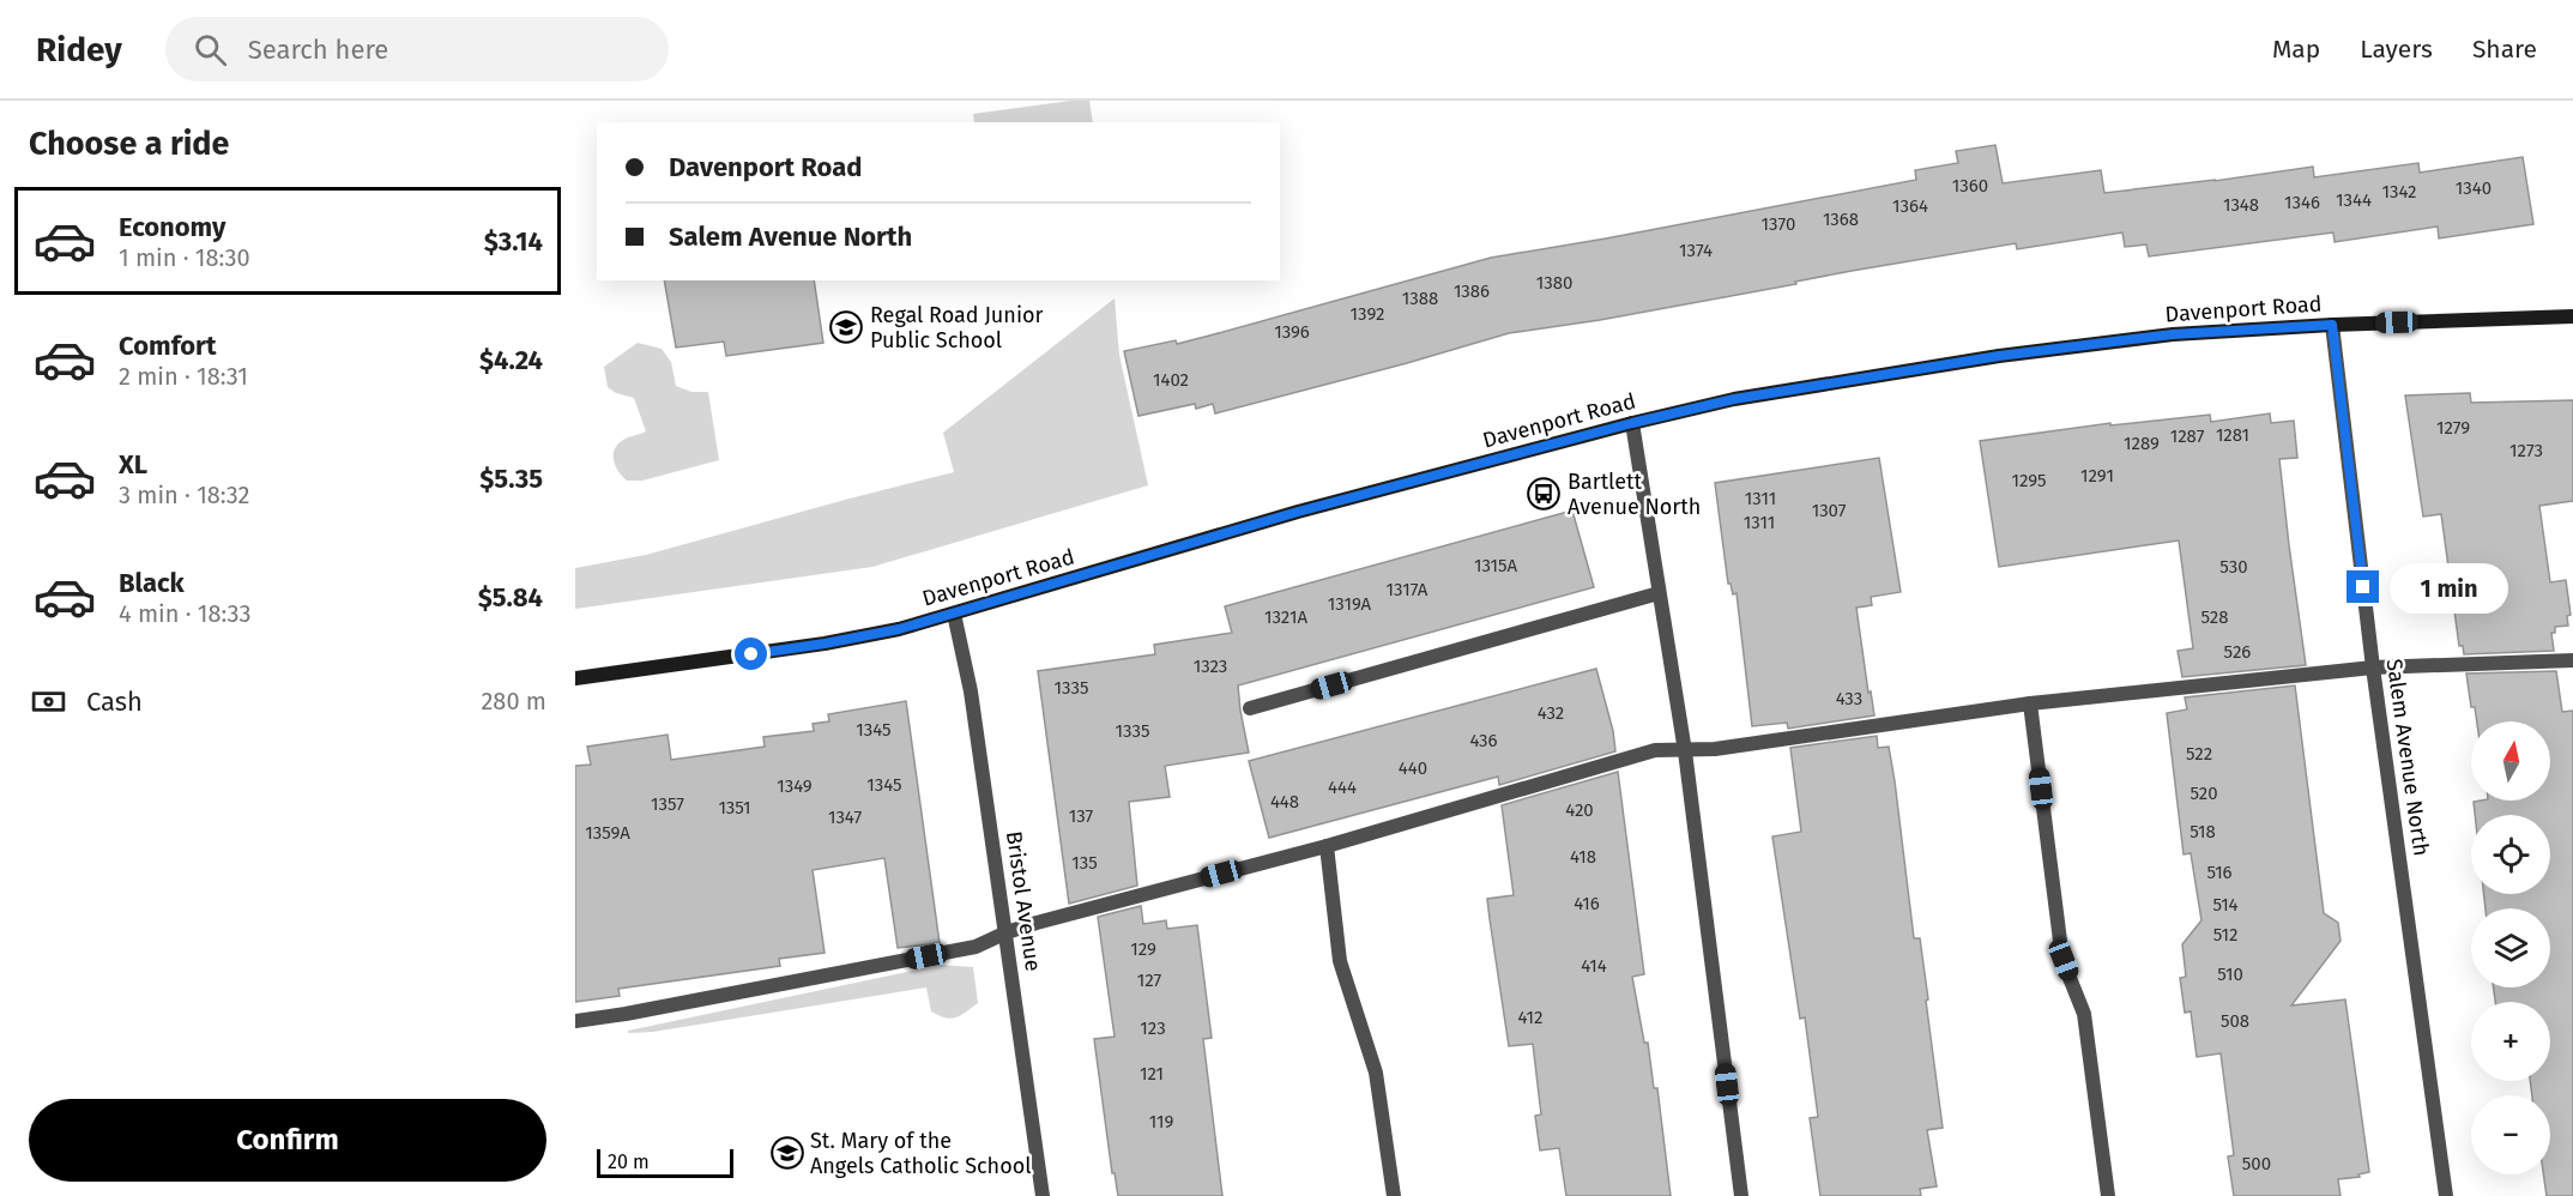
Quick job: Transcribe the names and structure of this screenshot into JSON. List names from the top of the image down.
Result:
{
  "streets": {
    "street": ["Davenport Road", "Salem Avenue North", "Bristol Avenue"]
  },
  "crossings": [
    ["Davenport Road", "Salem Avenue North"],
    ["Davenport Road", "Bristol Avenue"]
  ],
  "places": {
    "school or university": ["Regal Road Junior Public School", "St. Mary of the Angels Catholic School"],
    "bus stop": ["Bartlett Avenue North"]
  },
  "house_numbers": [
    "1360",
    "1340",
    "1342",
    "1344",
    "1346",
    "1348",
    "1364",
    "1368",
    "1370",
    "1374",
    "1380",
    "1386",
    "1388",
    "1392",
    "1396",
    "1402",
    "1279",
    "1281",
    "1287",
    "1289",
    "1273",
    "1291",
    "1295",
    "1311",
    "1307",
    "1311",
    "1315A",
    "530",
    "1317A",
    "1319A",
    "1321A",
    "528",
    "526",
    "1323",
    "1335",
    "433",
    "432",
    "1345",
    "1335",
    "436",
    "522",
    "440",
    "1345",
    "1349",
    "444",
    "520",
    "448",
    "1357",
    "1351",
    "420",
    "137",
    "1347",
    "518",
    "1359A",
    "418",
    "135",
    "516",
    "416",
    "514",
    "512",
    "129",
    "414",
    "510",
    "127",
    "412",
    "508",
    "123",
    "121",
    "119",
    "500"
  ],
  "scale_bar": "20 m",
  "north": "top",
  "page": {
    "header": "Ridey",
    "search": "Search here",
    "nav": ["Map", "Layers", "Share"],
    "heading": "Choose a ride",
    "banner": ["Davenport Road", "Salem Avenue North"],
    "list": [
      {
        "name": "Economy",
        "note": "1 min · 18:30",
        "value": "$3.14"
      },
      {
        "name": "Comfort",
        "note": "2 min · 18:31",
        "value": "$4.24"
      },
      {
        "name": "XL",
        "note": "3 min · 18:32",
        "value": "$5.35"
      },
      {
        "name": "Black",
        "note": "4 min · 18:33",
        "value": "$5.84"
      }
    ],
    "bubble": "1 min",
    "pay": ["Cash", "280 m"],
    "map_buttons": ["+", "−"],
    "buttons": "Confirm",
    "scale": "20 m"
  }
}
